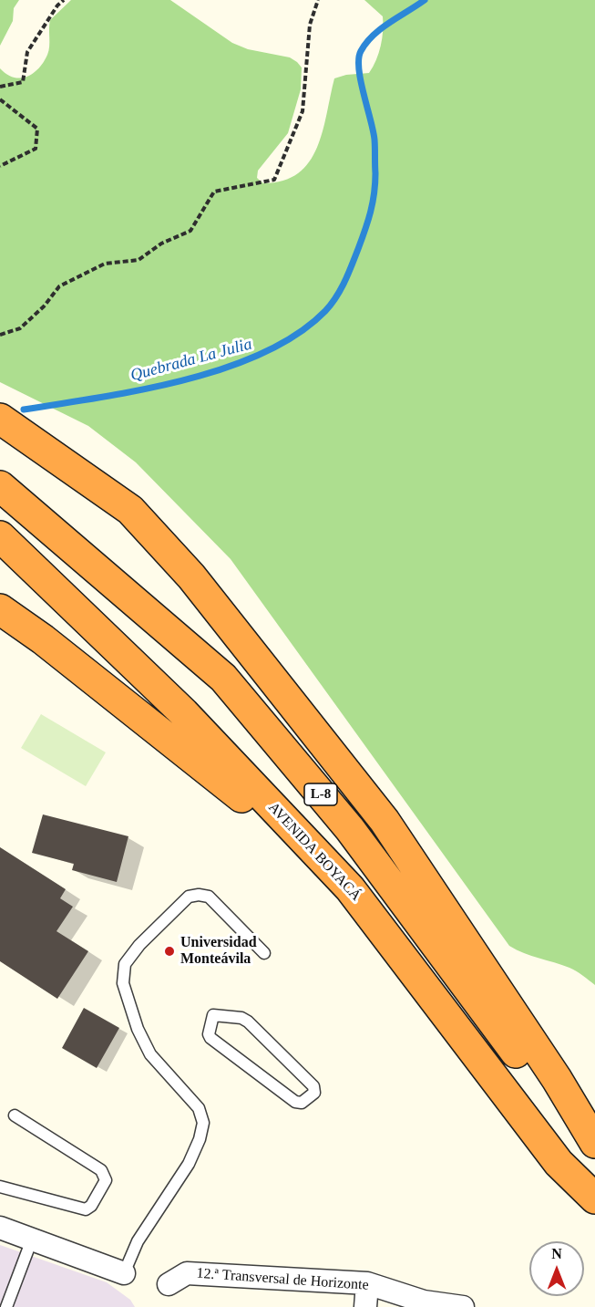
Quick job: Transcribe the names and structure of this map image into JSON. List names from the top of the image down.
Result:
{
  "streets": {
    "highway": ["L-8", "AVENIDA BOYACÁ"],
    "street": ["12.ª Transversal de Horizonte"]
  },
  "water": ["Quebrada La Julia"],
  "places": ["Universidad Monteávila"],
  "north": "top"
}
